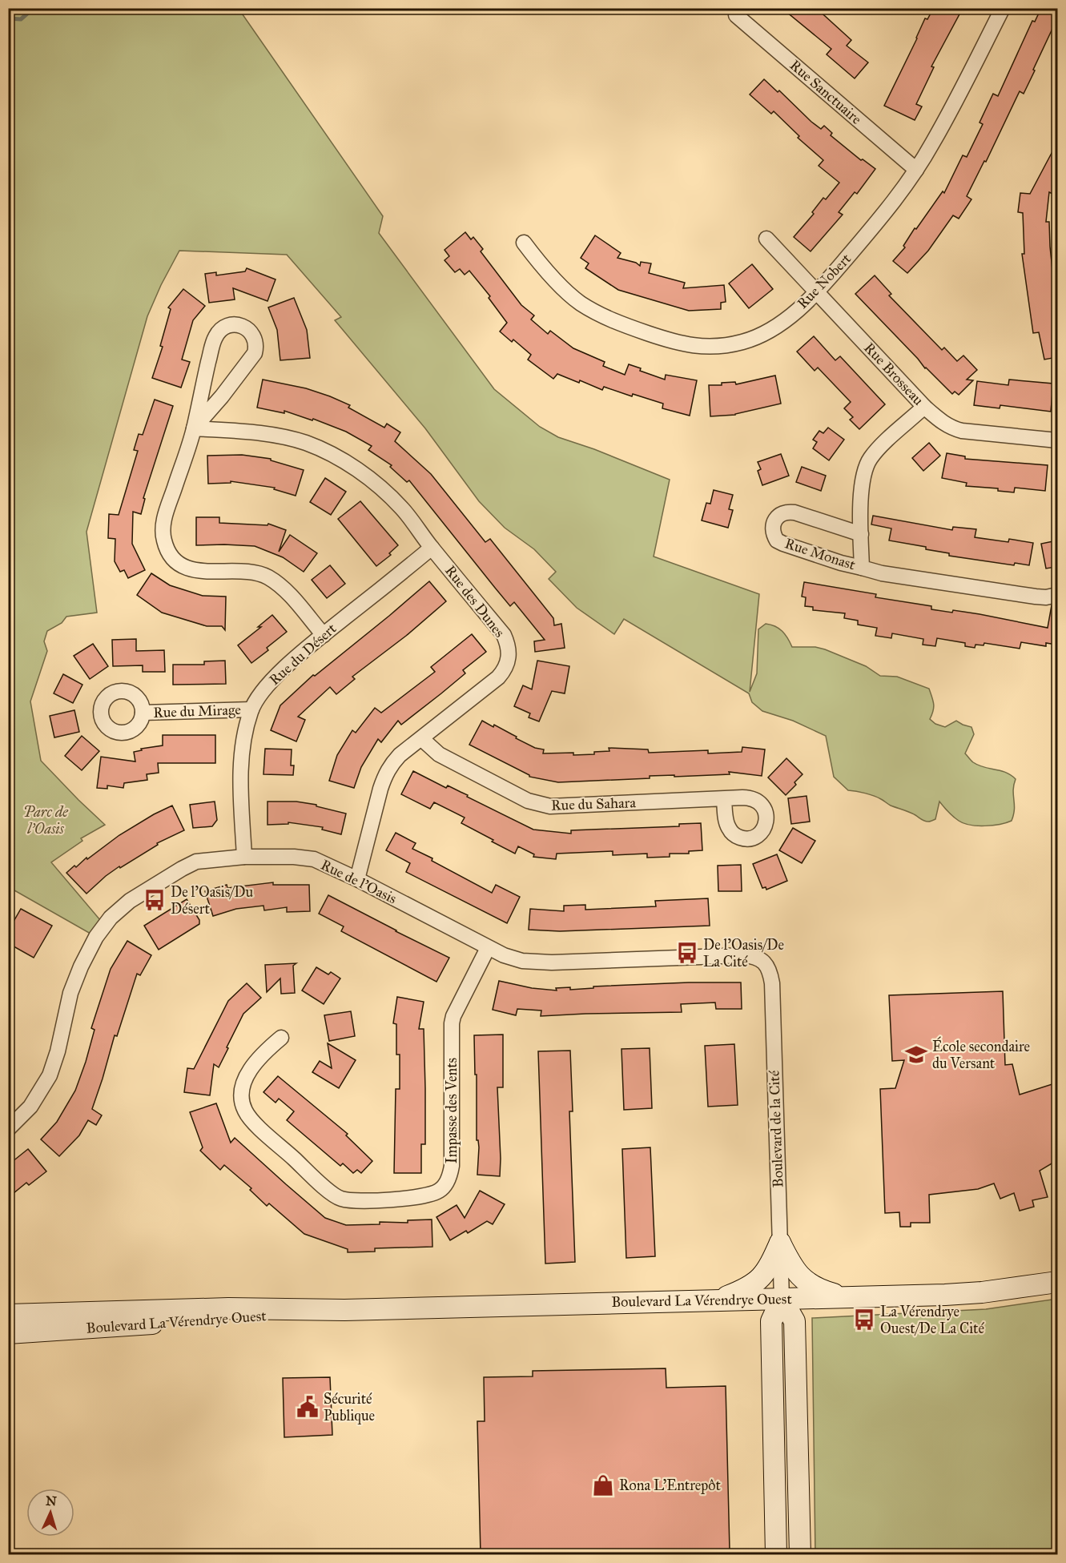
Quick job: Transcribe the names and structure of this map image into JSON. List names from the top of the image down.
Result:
{
  "streets": {
    "main road": ["Boulevard de la Cité", "Boulevard La Vérendrye Ouest"],
    "street": [
      "Rue Sanctuaire",
      "Rue Nobert",
      "Rue Brosseau",
      "Rue Monast",
      "Rue des Dunes",
      "Rue du Désert",
      "Rue du Mirage",
      "Rue du Sahara",
      "Rue de l'Oasis",
      "Impasse des Vents"
    ]
  },
  "crossings": [
    ["Rue Sanctuaire", "Rue Nobert"],
    ["Rue Nobert", "Rue Brosseau"],
    ["Rue Brosseau", "Rue Monast"],
    ["Rue des Dunes", "Rue du Désert"],
    ["Rue des Dunes", "Rue du Sahara"],
    ["Rue des Dunes", "Rue de l'Oasis"],
    ["Rue du Désert", "Rue du Mirage"],
    ["Rue du Désert", "Rue de l'Oasis"],
    ["Rue de l'Oasis", "Impasse des Vents"],
    ["Rue de l'Oasis", "Boulevard de la Cité"],
    ["Boulevard de la Cité", "Boulevard La Vérendrye Ouest"]
  ],
  "parks": ["Parc de l'Oasis"],
  "places": {
    "bus stop": ["De l'Oasis/Du Désert", "De l'Oasis/De La Cité", "La Vérendrye Ouest/De La Cité"],
    "school or university": ["École secondaire du Versant"],
    "public building": ["Sécurité Publique"],
    "shop": ["Rona L'Entrepôt"]
  },
  "north": "top"
}
